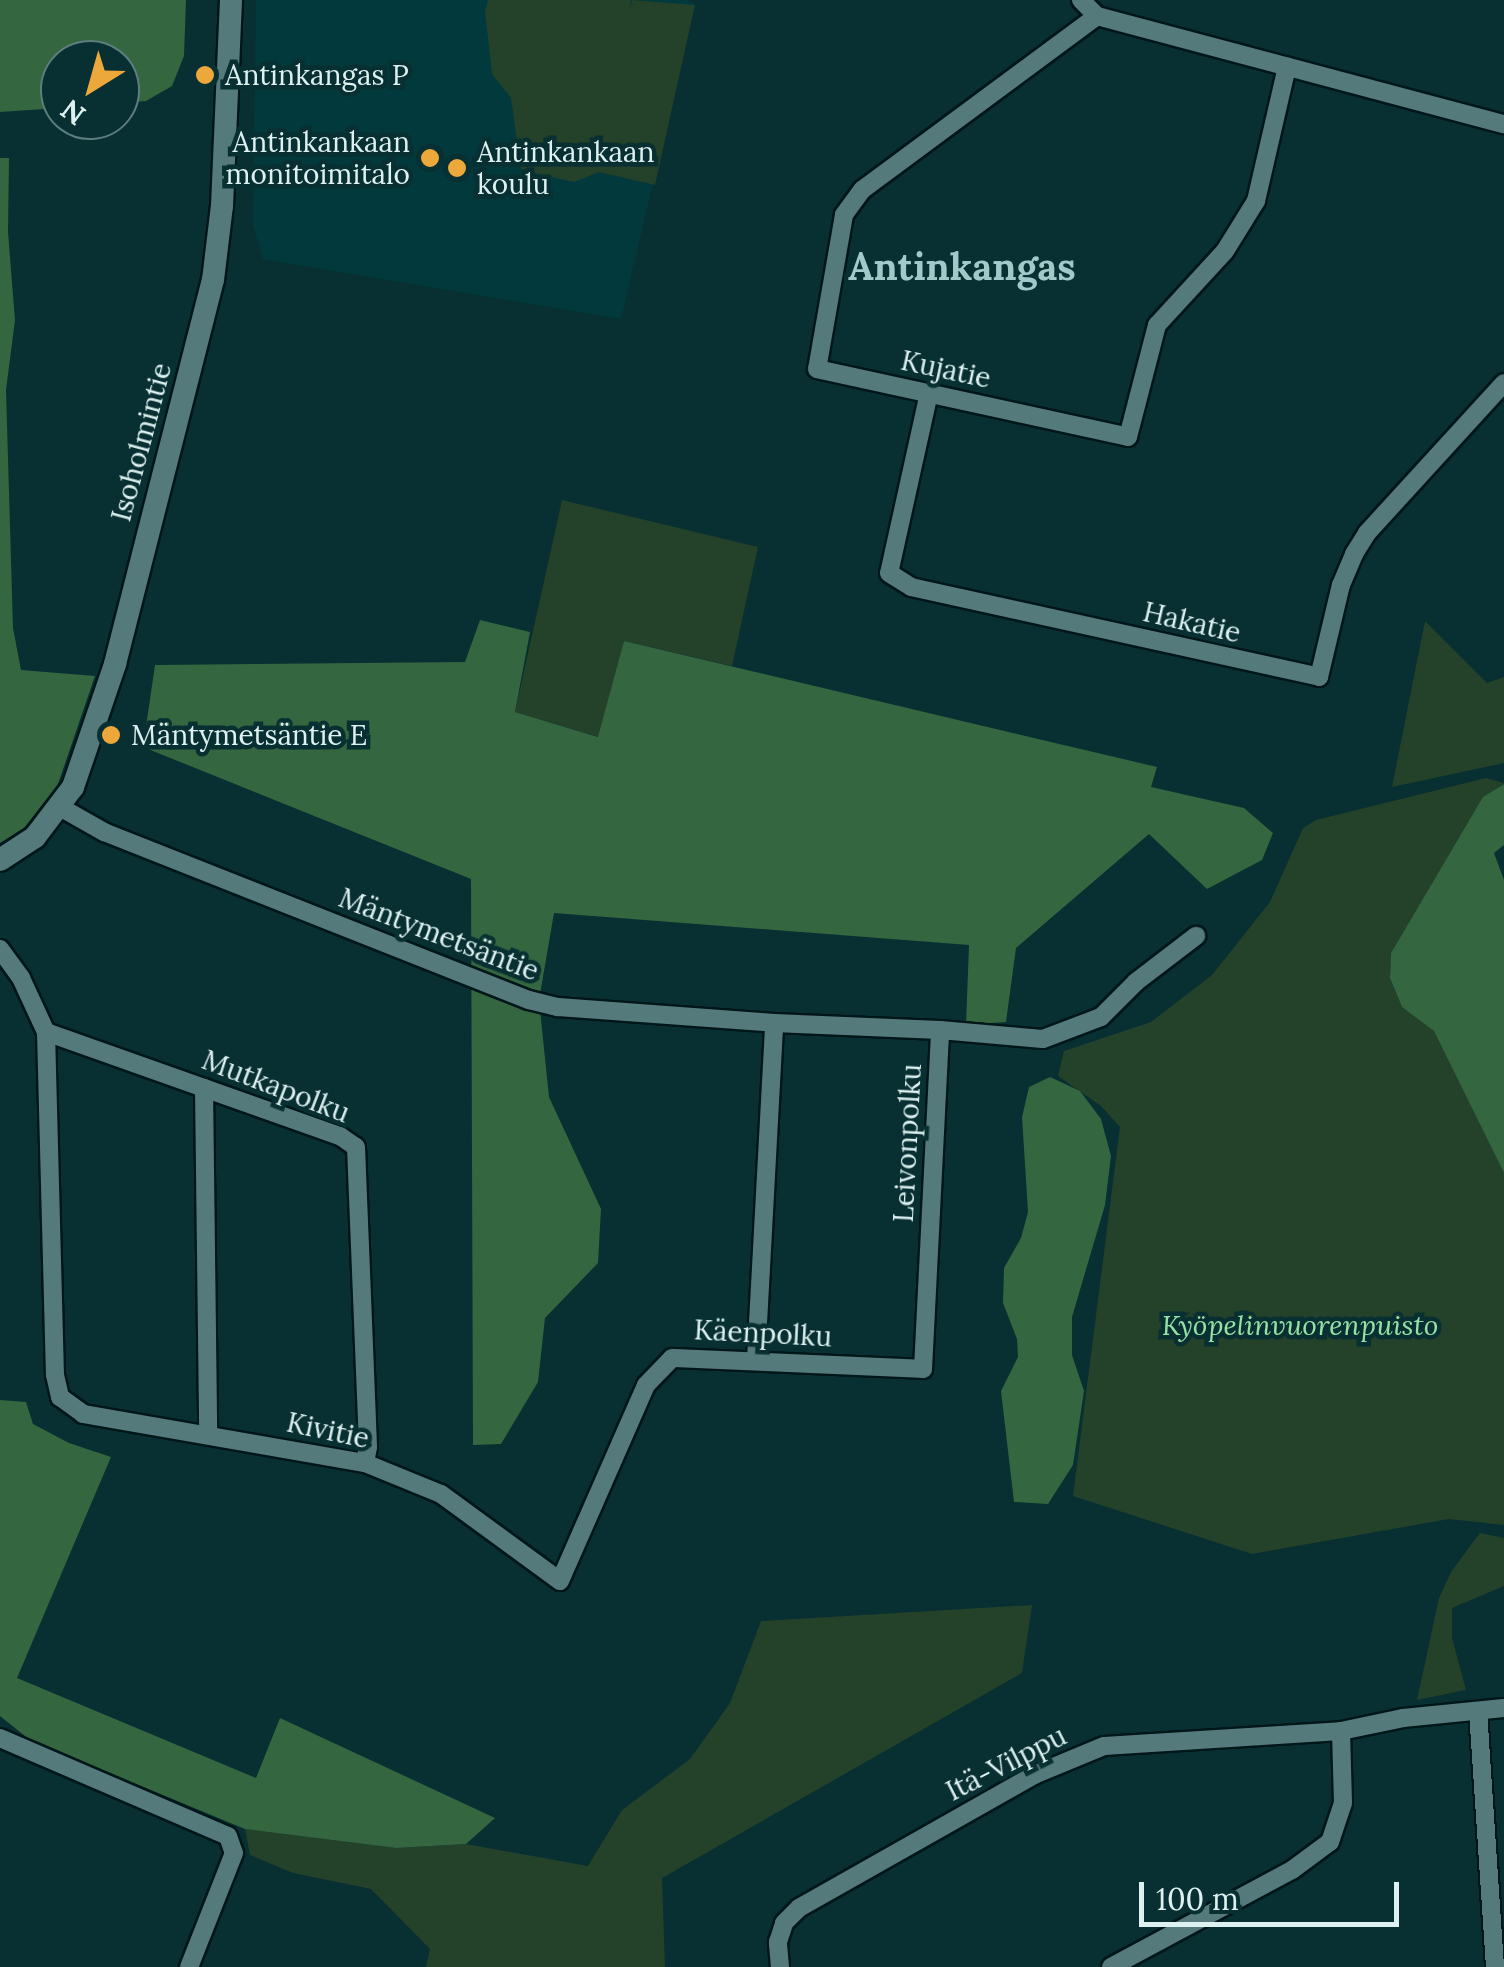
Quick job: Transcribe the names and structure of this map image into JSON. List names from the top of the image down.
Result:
{
  "streets": {
    "street": [
      "Kujatie",
      "Isoholmintie",
      "Hakatie",
      "Mäntymetsäntie",
      "Mutkapolku",
      "Leivonpolku",
      "Käenpolku",
      "Kivitie",
      "Itä-Vilppu"
    ]
  },
  "crossings": [
    ["Kujatie", "Hakatie"],
    ["Isoholmintie", "Mäntymetsäntie"],
    ["Mäntymetsäntie", "Leivonpolku"],
    ["Mutkapolku", "Kivitie"],
    ["Leivonpolku", "Käenpolku"],
    ["Käenpolku", "Kivitie"]
  ],
  "districts": ["Antinkangas"],
  "parks": ["Kyöpelinvuorenpuisto"],
  "places": [
    "Antinkangas P",
    "Antinkankaan monitoimitalo",
    "Antinkankaan koulu",
    "Mäntymetsäntie E"
  ],
  "scale_bar": "100 m",
  "north": "bottom left"
}
